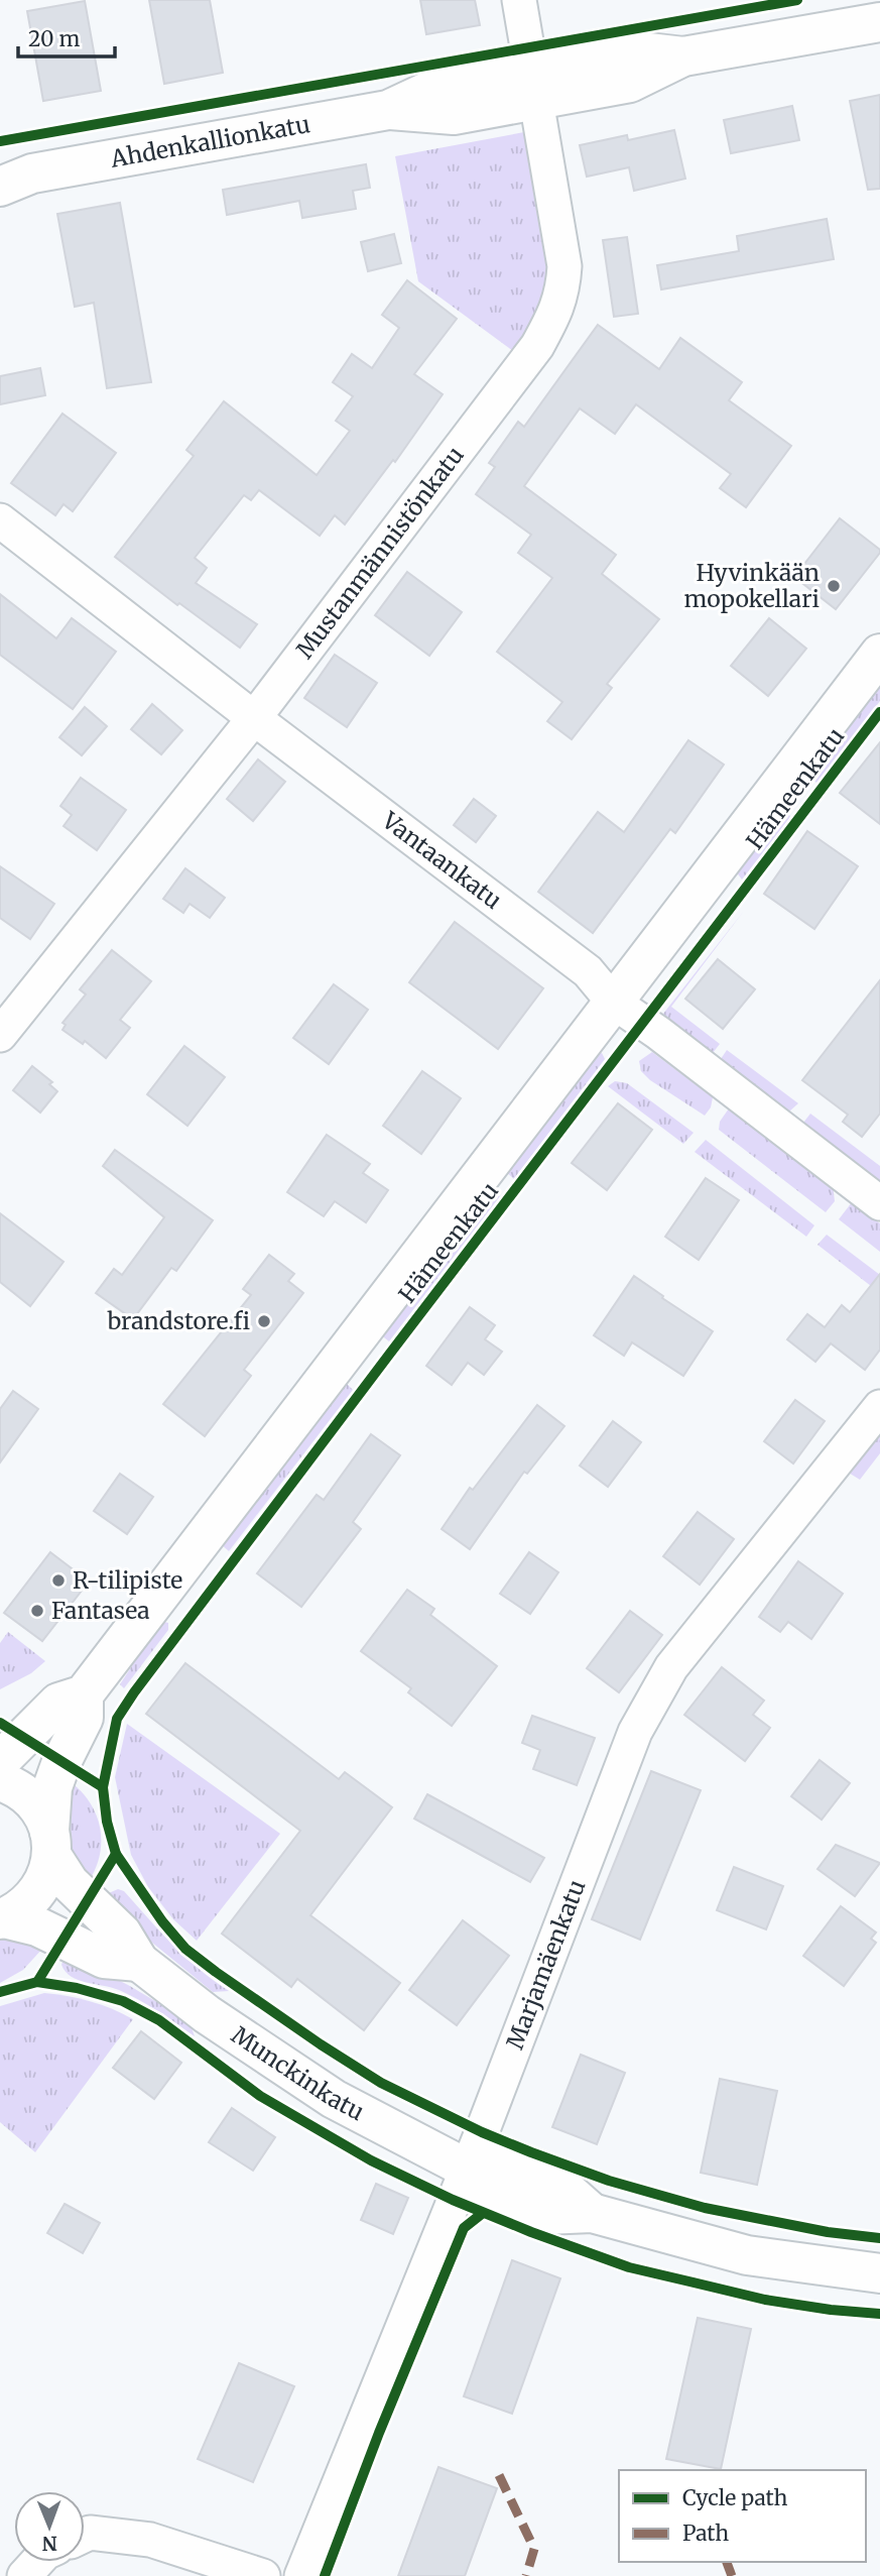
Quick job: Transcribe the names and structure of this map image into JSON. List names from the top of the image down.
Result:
{
  "streets": {
    "main road": ["Ahdenkallionkatu", "Hämeenkatu", "Munckinkatu"],
    "street": ["Mustanmännistönkatu", "Vantaankatu", "Marjamäenkatu"]
  },
  "crossings": [
    ["Ahdenkallionkatu", "Mustanmännistönkatu"],
    ["Mustanmännistönkatu", "Vantaankatu"],
    ["Hämeenkatu", "Vantaankatu"],
    ["Hämeenkatu", "Munckinkatu"],
    ["Marjamäenkatu", "Munckinkatu"]
  ],
  "places": [
    "Hyvinkään mopokellari",
    "brandstore.fi",
    "R-tilipiste",
    "Fantasea"
  ],
  "legend": ["Cycle path", "Path"],
  "scale_bar": "20 m",
  "north": "bottom"
}
